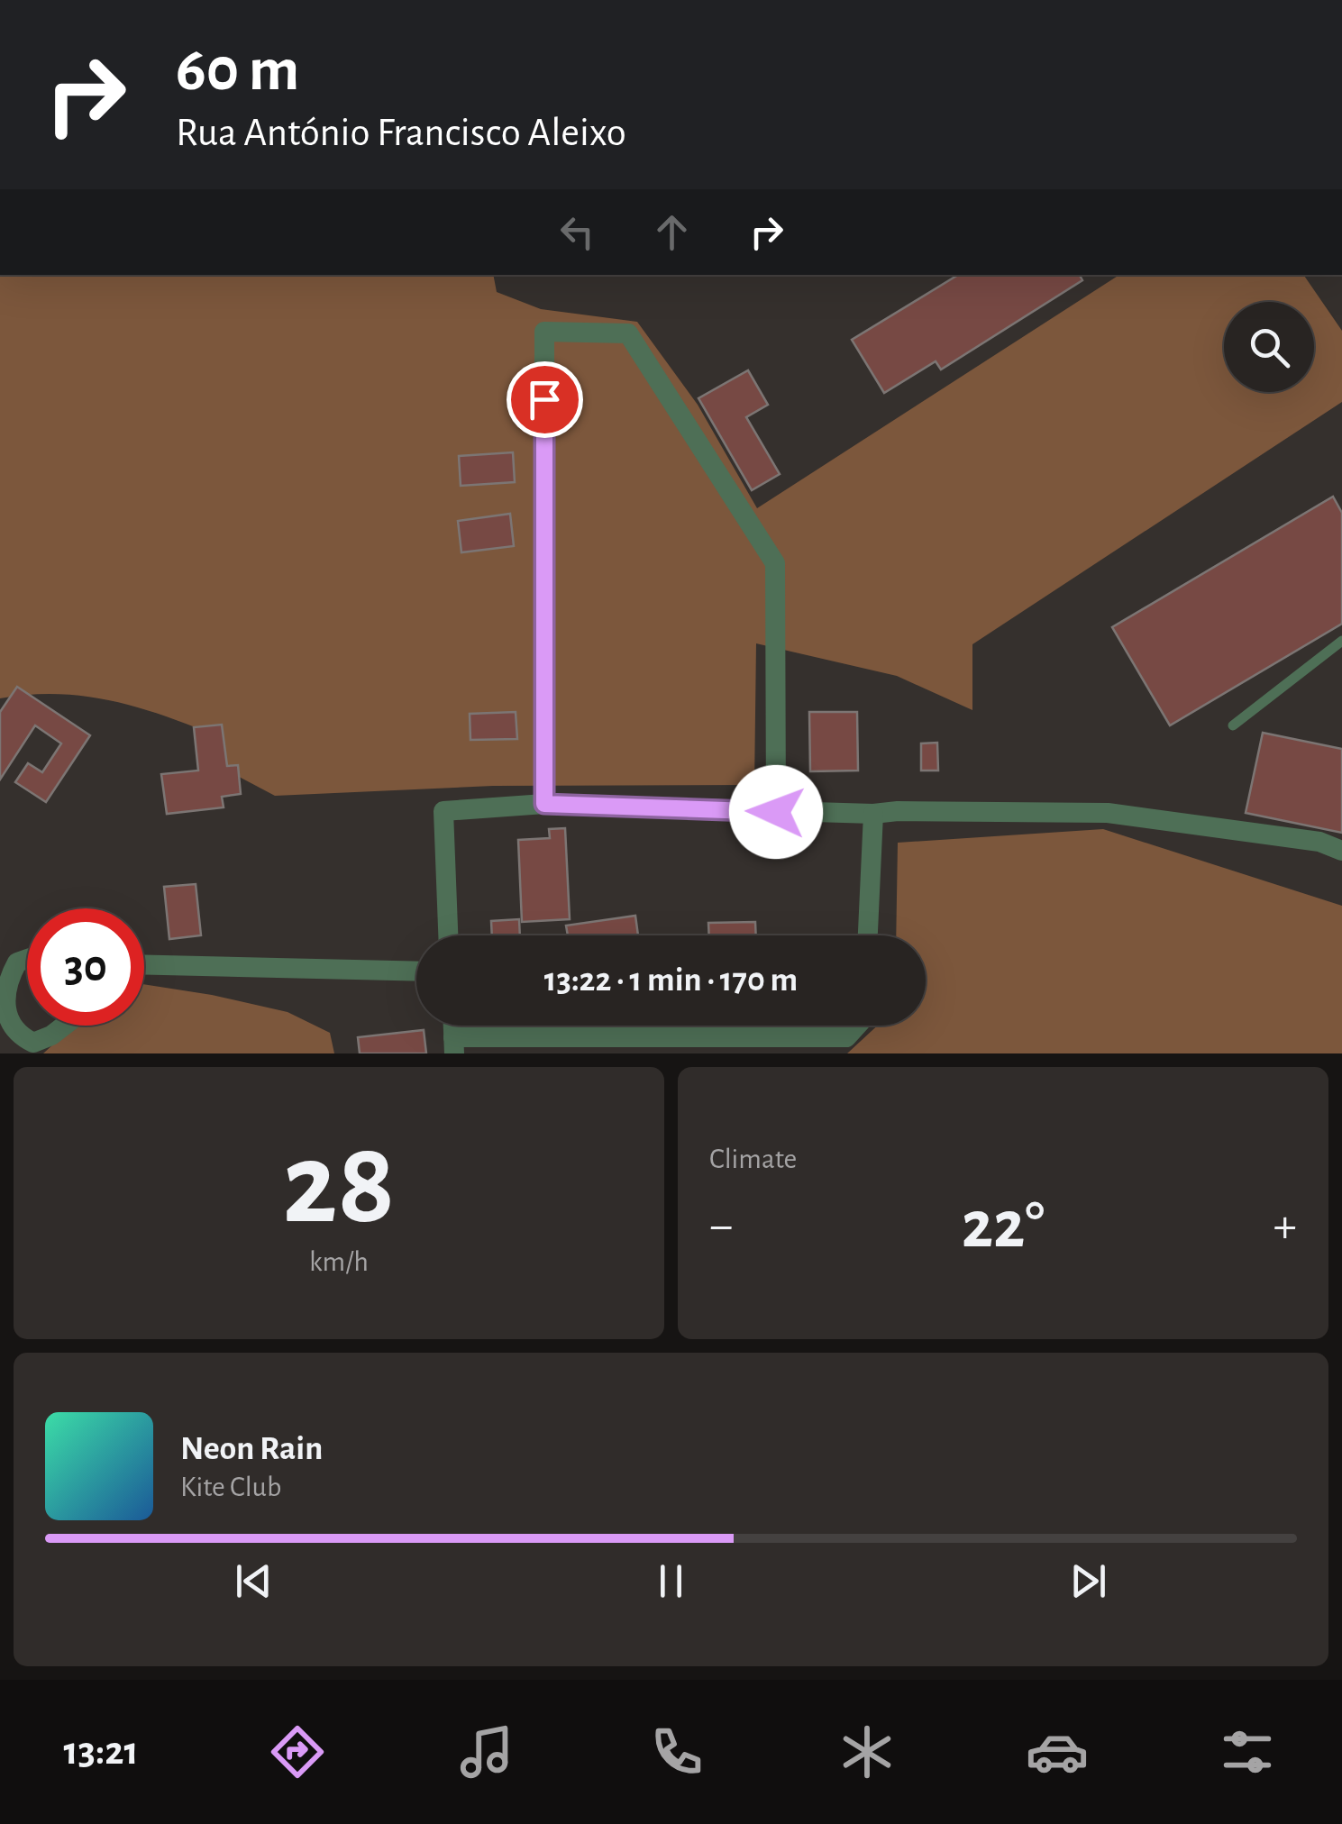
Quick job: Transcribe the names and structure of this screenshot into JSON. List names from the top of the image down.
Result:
{
  "page": {
    "turn": ["60 m", "Rua António Francisco Aleixo"],
    "limit": "30",
    "trip": "13:22 · 1 min · 170 m",
    "tile": [
      ["28", "km/h"],
      "Climate"
    ],
    "heat": ["−", "22°", "+"],
    "song": ["Neon Rain", "Kite Club"],
    "tabs": "13:21"
  }
}
